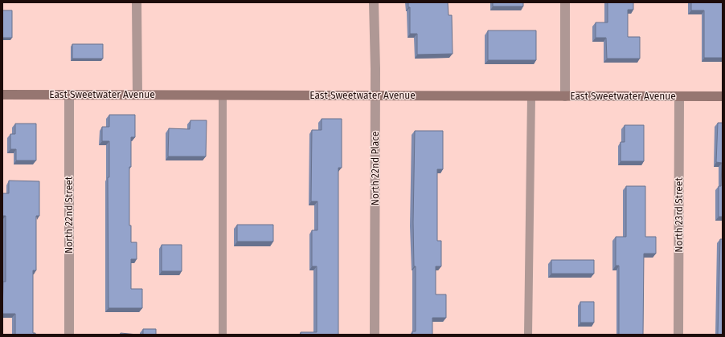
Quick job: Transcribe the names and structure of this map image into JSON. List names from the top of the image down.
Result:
{
  "streets": {
    "street": [
      "East Sweetwater Avenue",
      "North 22nd Place",
      "North 22nd Street",
      "North 23rd Street"
    ]
  },
  "crossings": [
    ["East Sweetwater Avenue", "North 22nd Place"],
    ["East Sweetwater Avenue", "North 22nd Street"],
    ["East Sweetwater Avenue", "North 23rd Street"]
  ]
}
